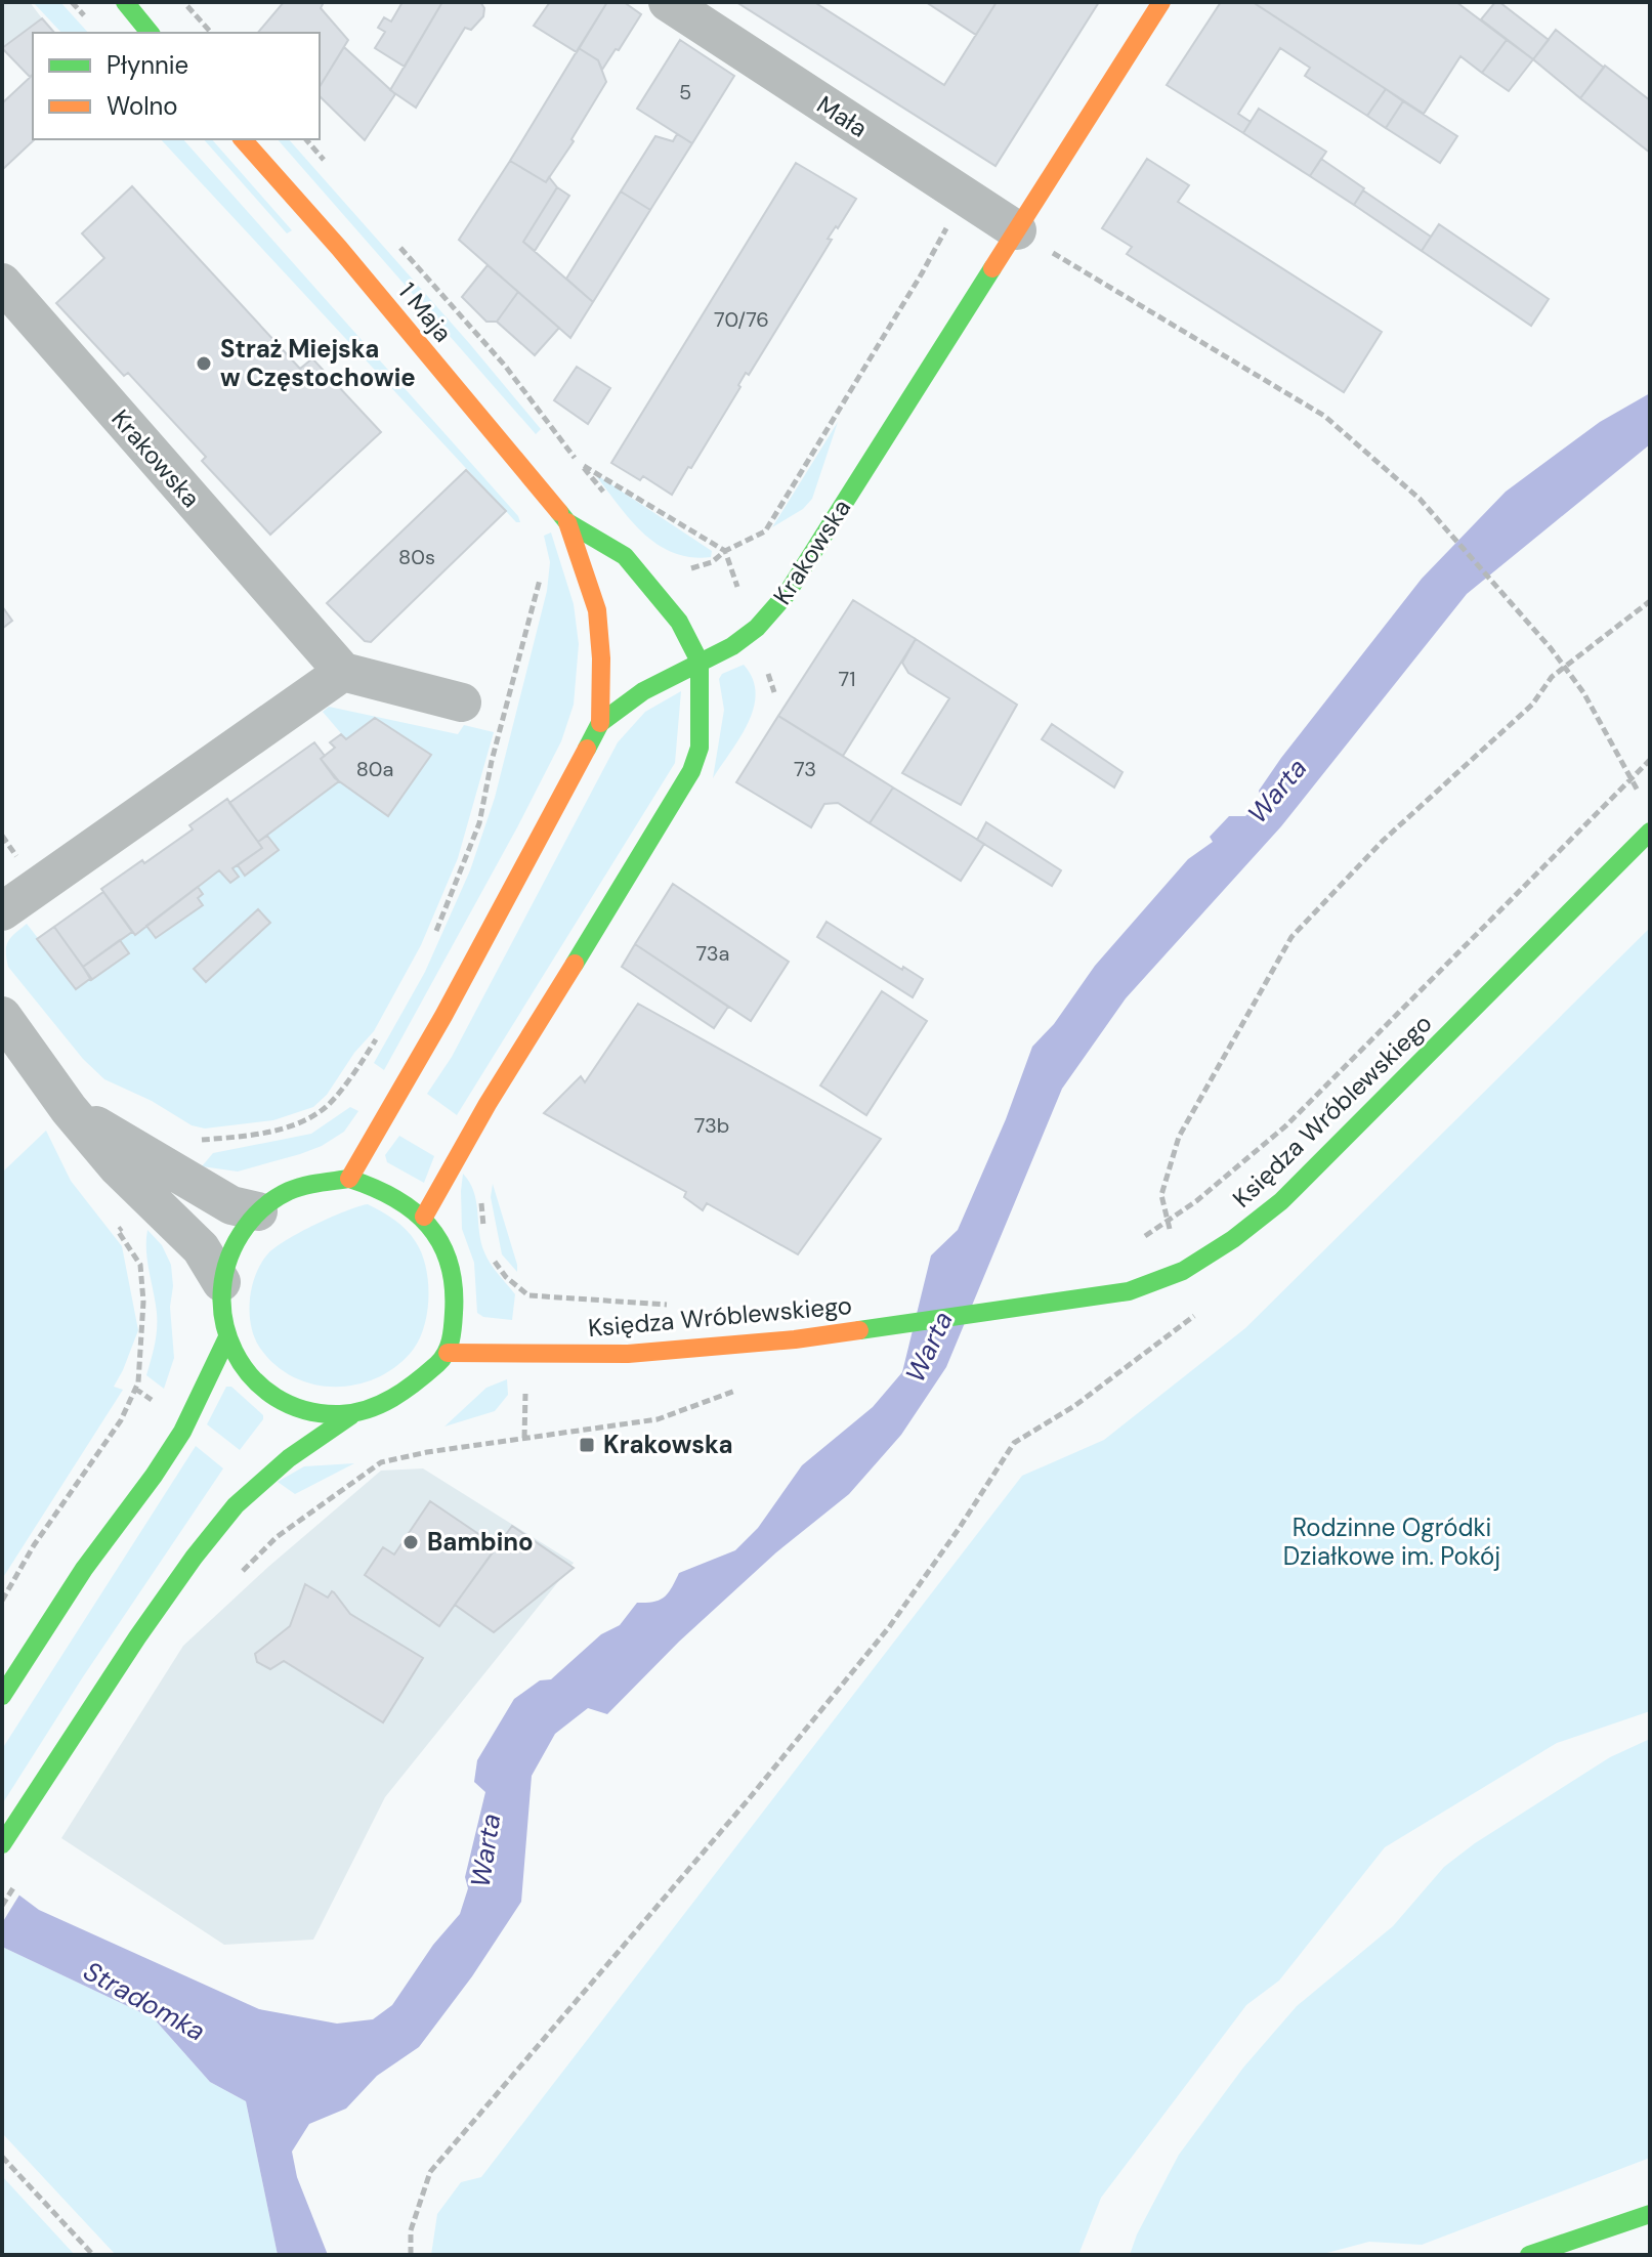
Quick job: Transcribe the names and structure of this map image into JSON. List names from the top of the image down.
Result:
{
  "streets": {
    "main road": ["1 Maja", "Krakowska", "Księdza Wróblewskiego"],
    "street": ["Mała"]
  },
  "crossings": [
    ["Mała", "Krakowska"],
    ["1 Maja", "Krakowska"],
    ["1 Maja", "Księdza Wróblewskiego"],
    ["Krakowska", "Księdza Wróblewskiego"]
  ],
  "water": ["Warta", "Stradomka"],
  "parks": ["Rodzinne Ogródki Działkowe im. Pokój"],
  "places": {
    "other": ["Straż Miejska w Częstochowie", "Bambino"],
    "transit": ["Krakowska"]
  },
  "house_numbers": [
    "5",
    "70/76",
    "80s",
    "71",
    "80a",
    "73",
    "73a",
    "73b"
  ],
  "legend": ["Płynnie", "Wolno"]
}
